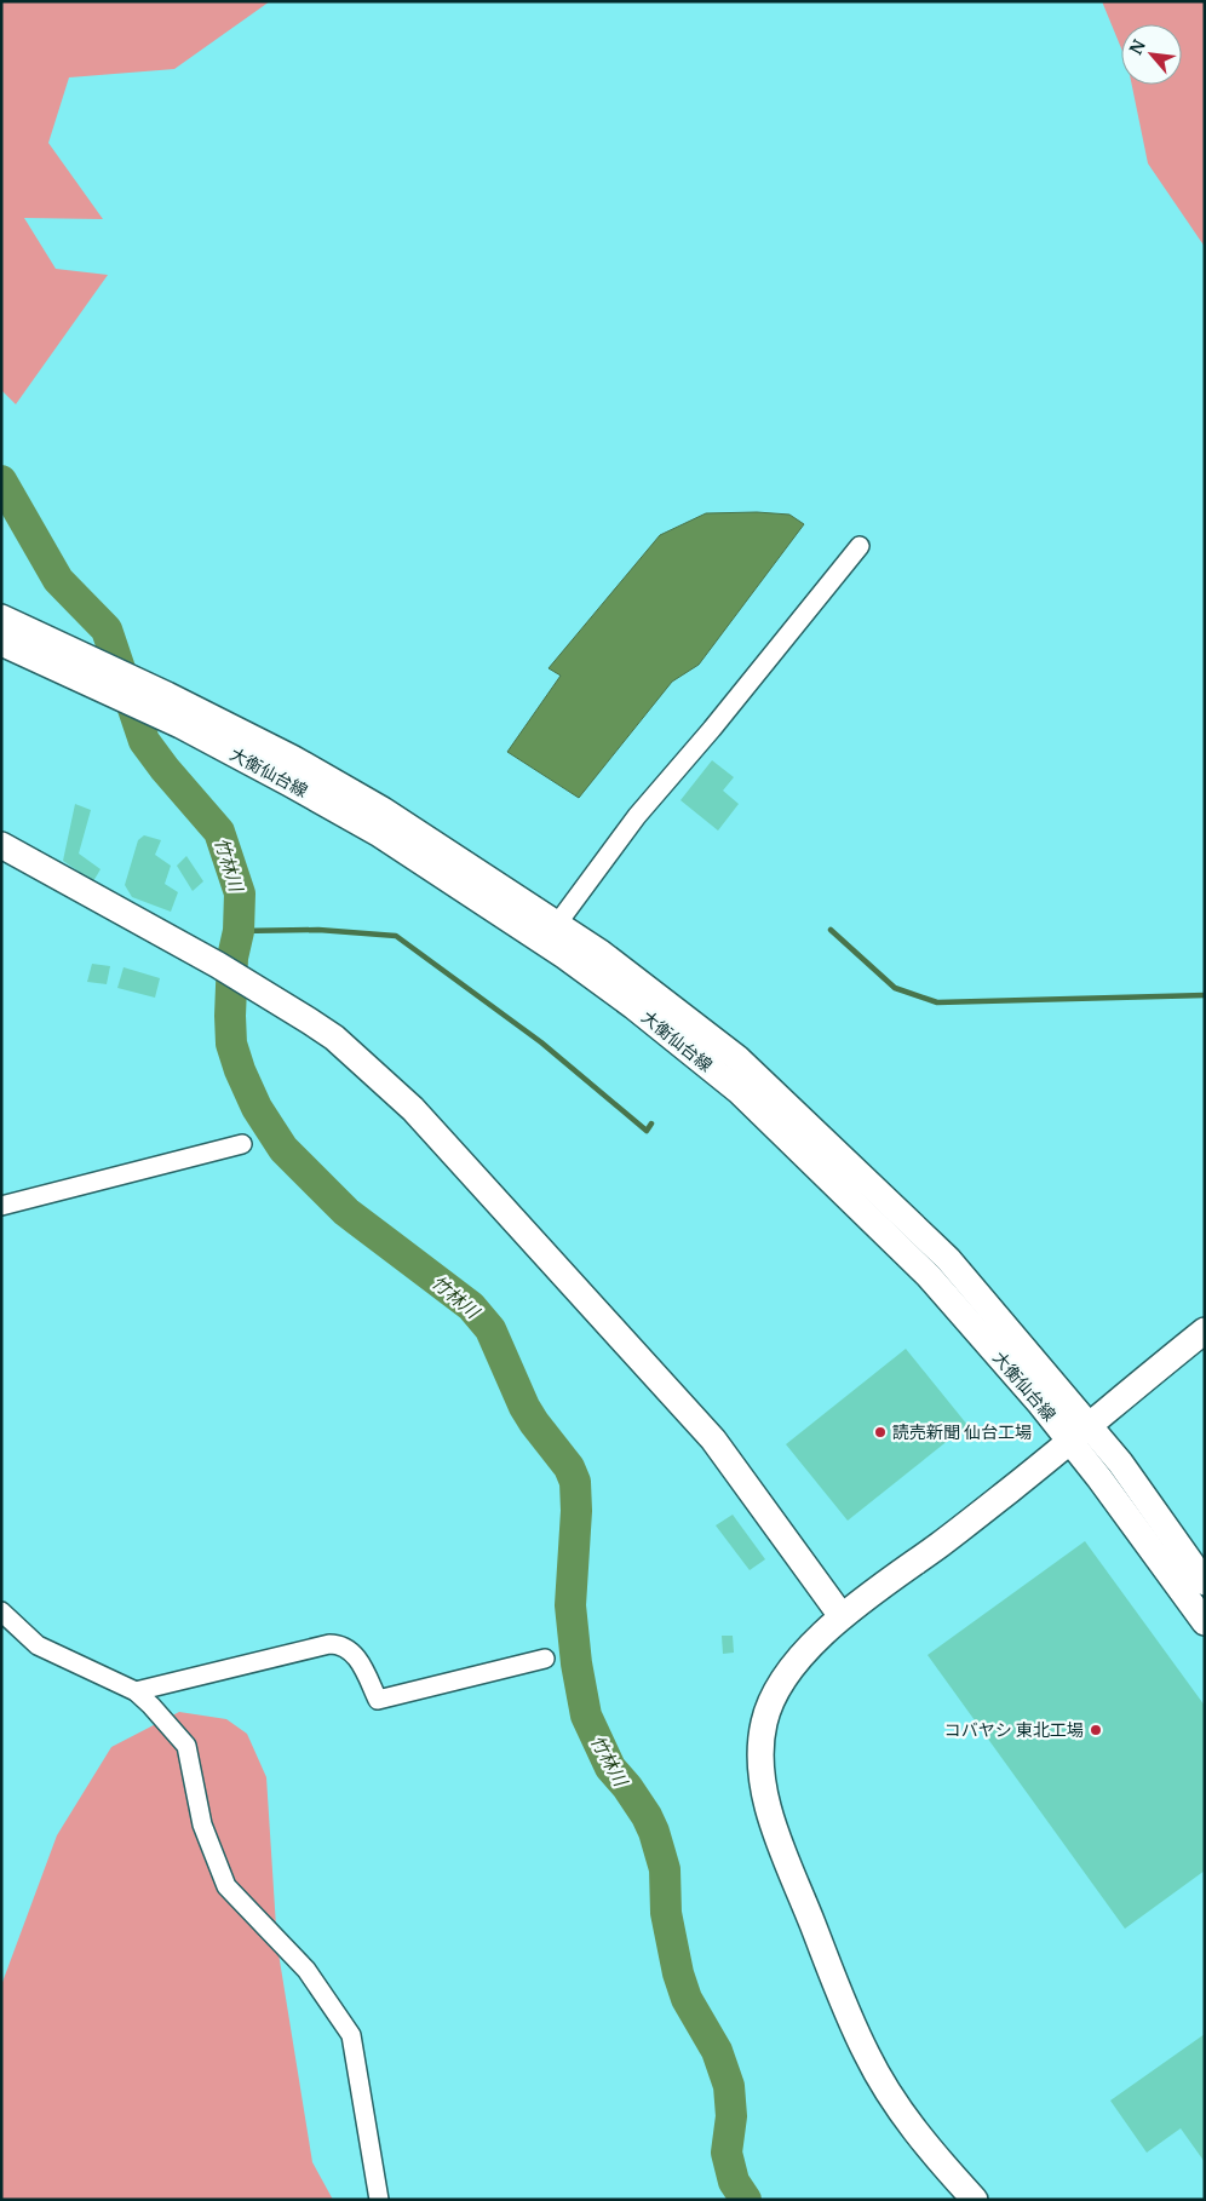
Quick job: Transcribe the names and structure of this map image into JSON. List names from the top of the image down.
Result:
{
  "streets": {
    "main road": ["大衡仙台線"]
  },
  "water": ["竹林川"],
  "places": ["読売新聞 仙台工場", "コバヤシ 東北工場"],
  "north": "top left"
}
